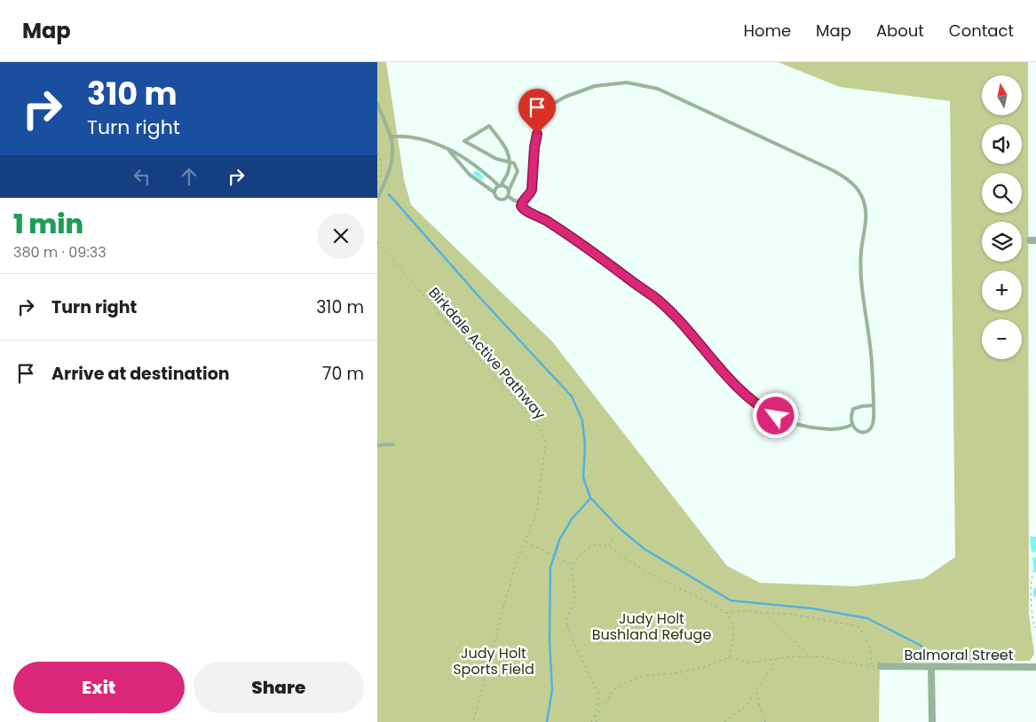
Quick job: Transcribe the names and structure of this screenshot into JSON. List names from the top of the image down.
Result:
{
  "streets": {
    "street": ["Balmoral Street"],
    "path": ["Birkdale Active Pathway"]
  },
  "parks": ["Judy Holt Bushland Refuge", "Judy Holt Sports Field"],
  "north": "top",
  "page": {
    "header": "Map",
    "nav": [
      "Home",
      "Map",
      "About",
      "Contact"
    ],
    "turn": ["310 m", "Turn right"],
    "map_buttons": ["+", "−"],
    "heading": ["1 min", "380 m · 09:33"],
    "list": [
      {
        "name": "Turn right",
        "value": "310 m"
      },
      {
        "name": "Arrive at destination",
        "value": "70 m"
      }
    ],
    "buttons": ["Exit", "Share"]
  }
}
